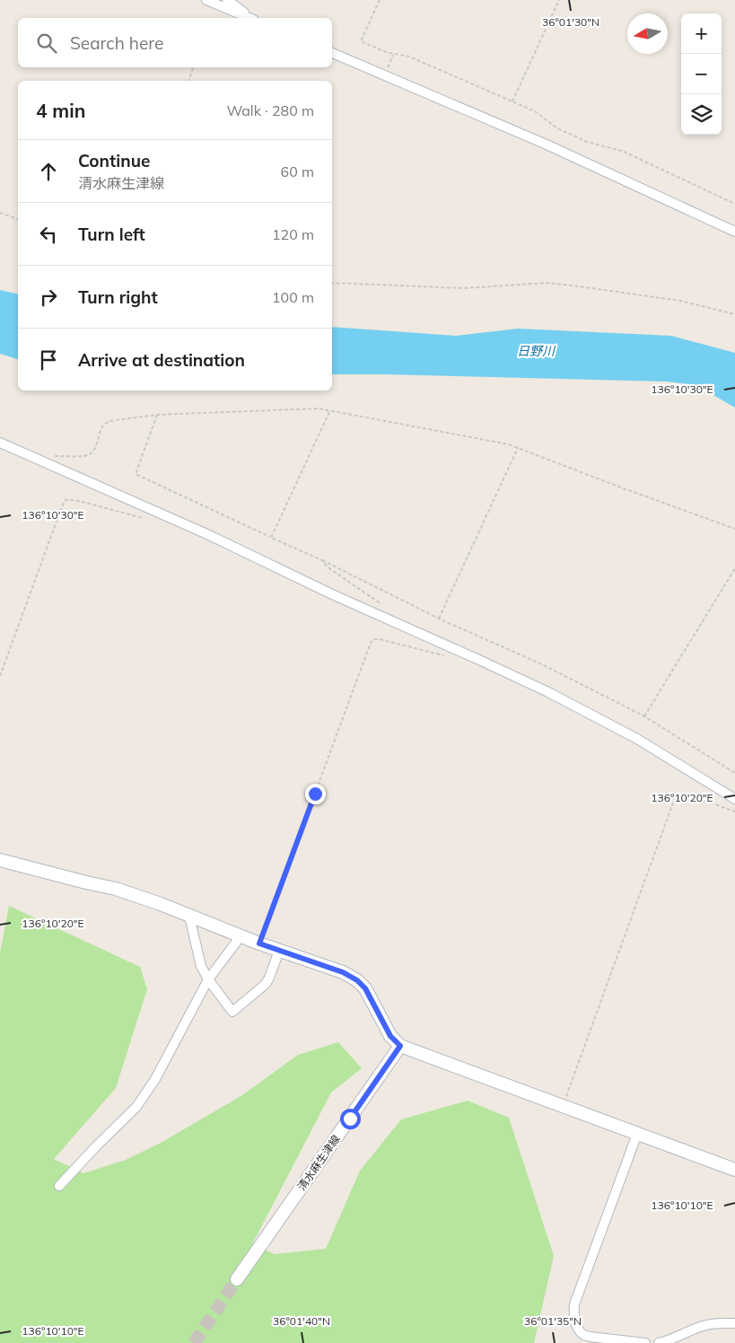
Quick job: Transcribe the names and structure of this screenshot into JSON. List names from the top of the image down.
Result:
{
  "streets": {
    "street": ["清水麻生津線"]
  },
  "water": ["日野川"],
  "north": "left",
  "page": {
    "map_buttons": ["+", "−"],
    "search": "Search here",
    "heading": ["4 min", "Walk · 280 m"],
    "list": [
      ["Continue", "清水麻生津線", "60 m"],
      ["Turn left", "120 m"],
      ["Turn right", "100 m"],
      "Arrive at destination"
    ]
  },
  "coordinates": [
    "36°01'30\"N",
    "136°10'30\"E",
    "136°10'20\"E",
    "136°10'10\"E",
    "36°01'40\"N",
    "36°01'35\"N"
  ]
}
